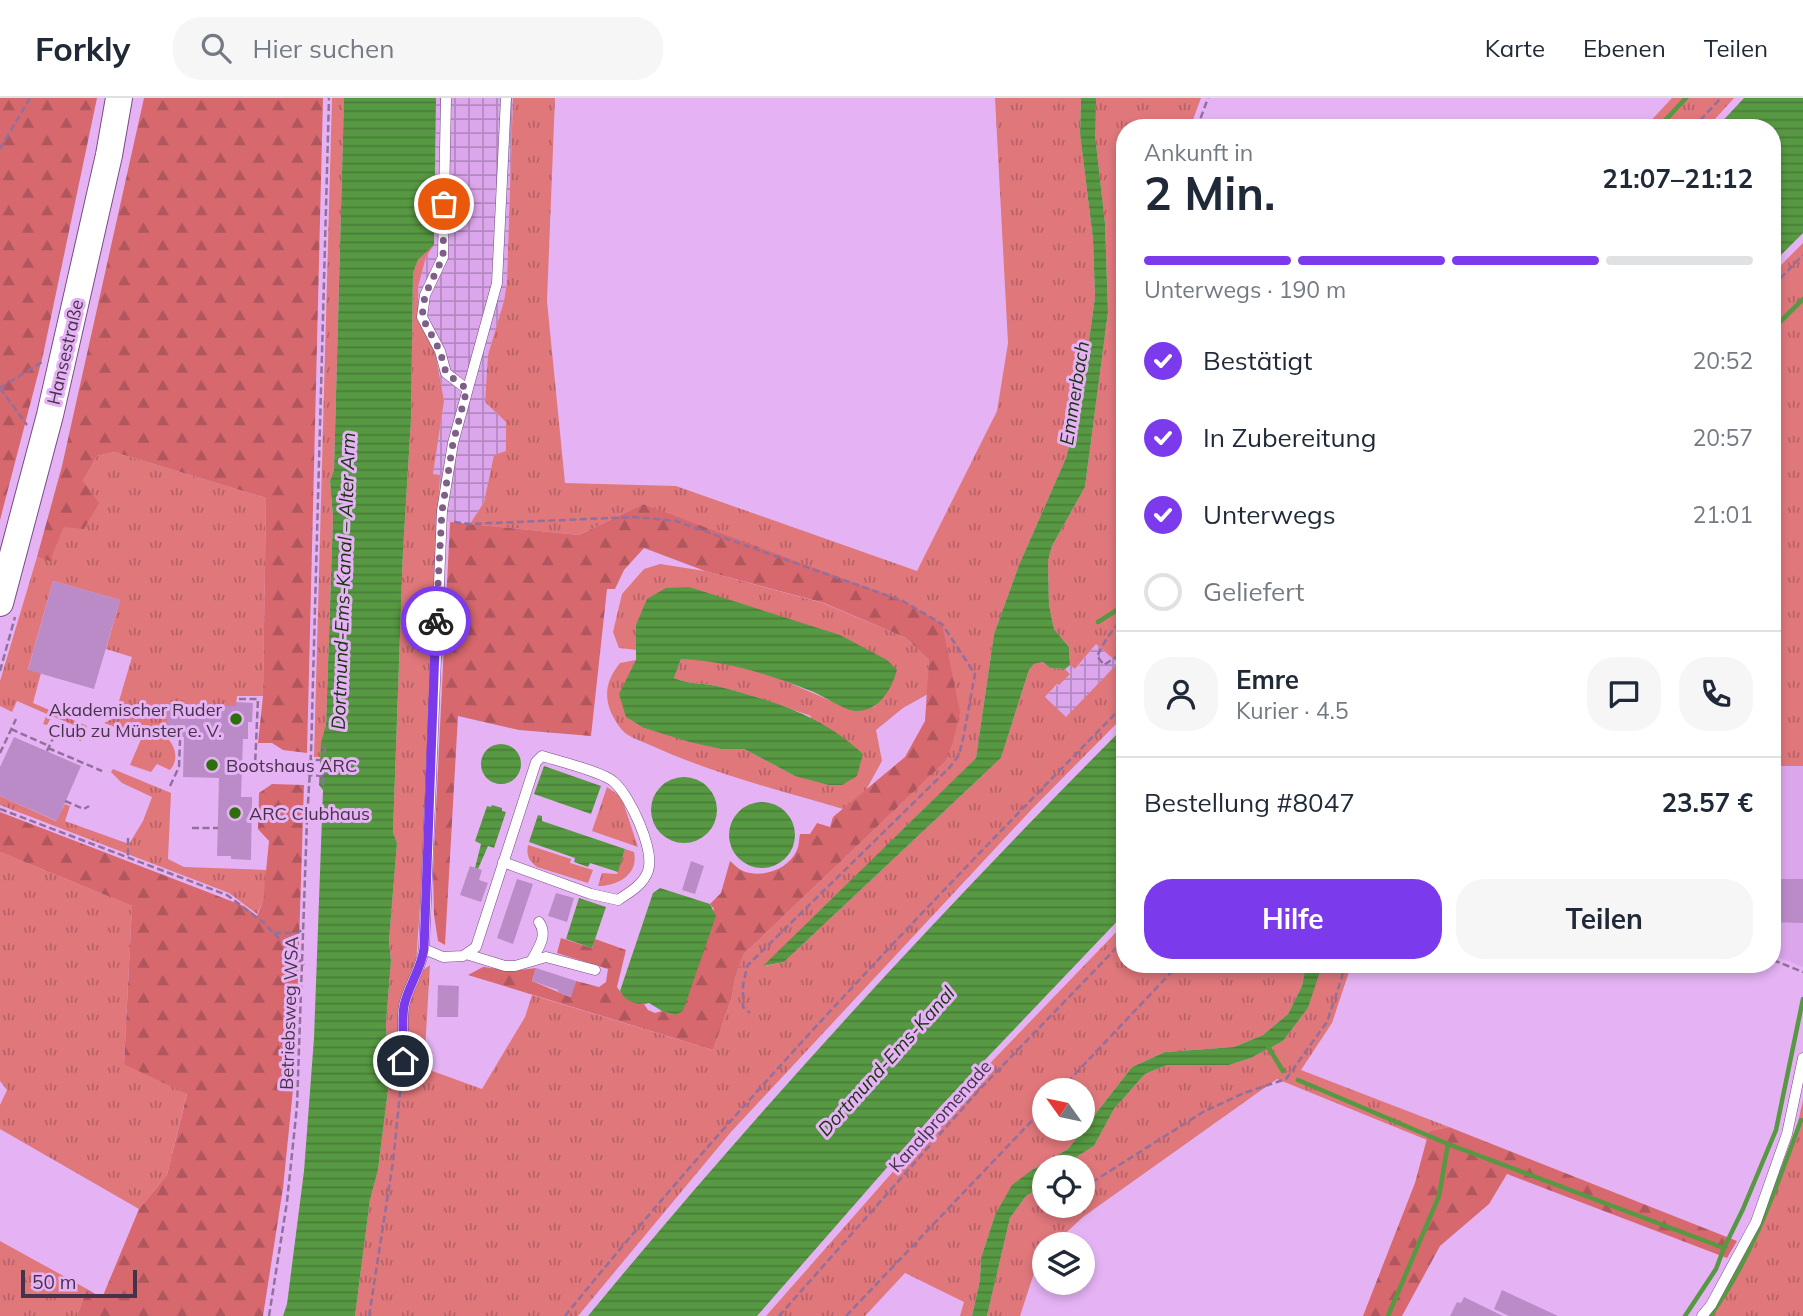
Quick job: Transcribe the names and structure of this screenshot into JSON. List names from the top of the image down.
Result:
{
  "streets": {
    "main road": ["Hansestraße"],
    "path": ["Betriebsweg WSA", "Kanalpromenade"]
  },
  "water": ["Emmerbach", "Dortmund-Ems-Kanal – Alter Arm", "Dortmund-Ems-Kanal"],
  "places": ["Akademischer Ruder Club zu Münster e. V.", "Bootshaus ARC", "ARC Clubhaus"],
  "scale_bar": "50 m",
  "north": "top left",
  "page": {
    "header": "Forkly",
    "search": "Hier suchen",
    "nav": ["Karte", "Ebenen", "Teilen"],
    "heading": ["2 Min.", "Ankunft in", "21:07–21:12"],
    "panel": [
      "Emre",
      "Kurier · 4.5",
      "Bestellung #8047",
      "23.57 €"
    ],
    "bar": "Unterwegs · 190 m",
    "list": [
      ["Bestätigt", "20:52"],
      ["In Zubereitung", "20:57"],
      ["Unterwegs", "21:01"],
      "Geliefert"
    ],
    "buttons": ["Hilfe", "Teilen"],
    "scale": "50 m"
  }
}
